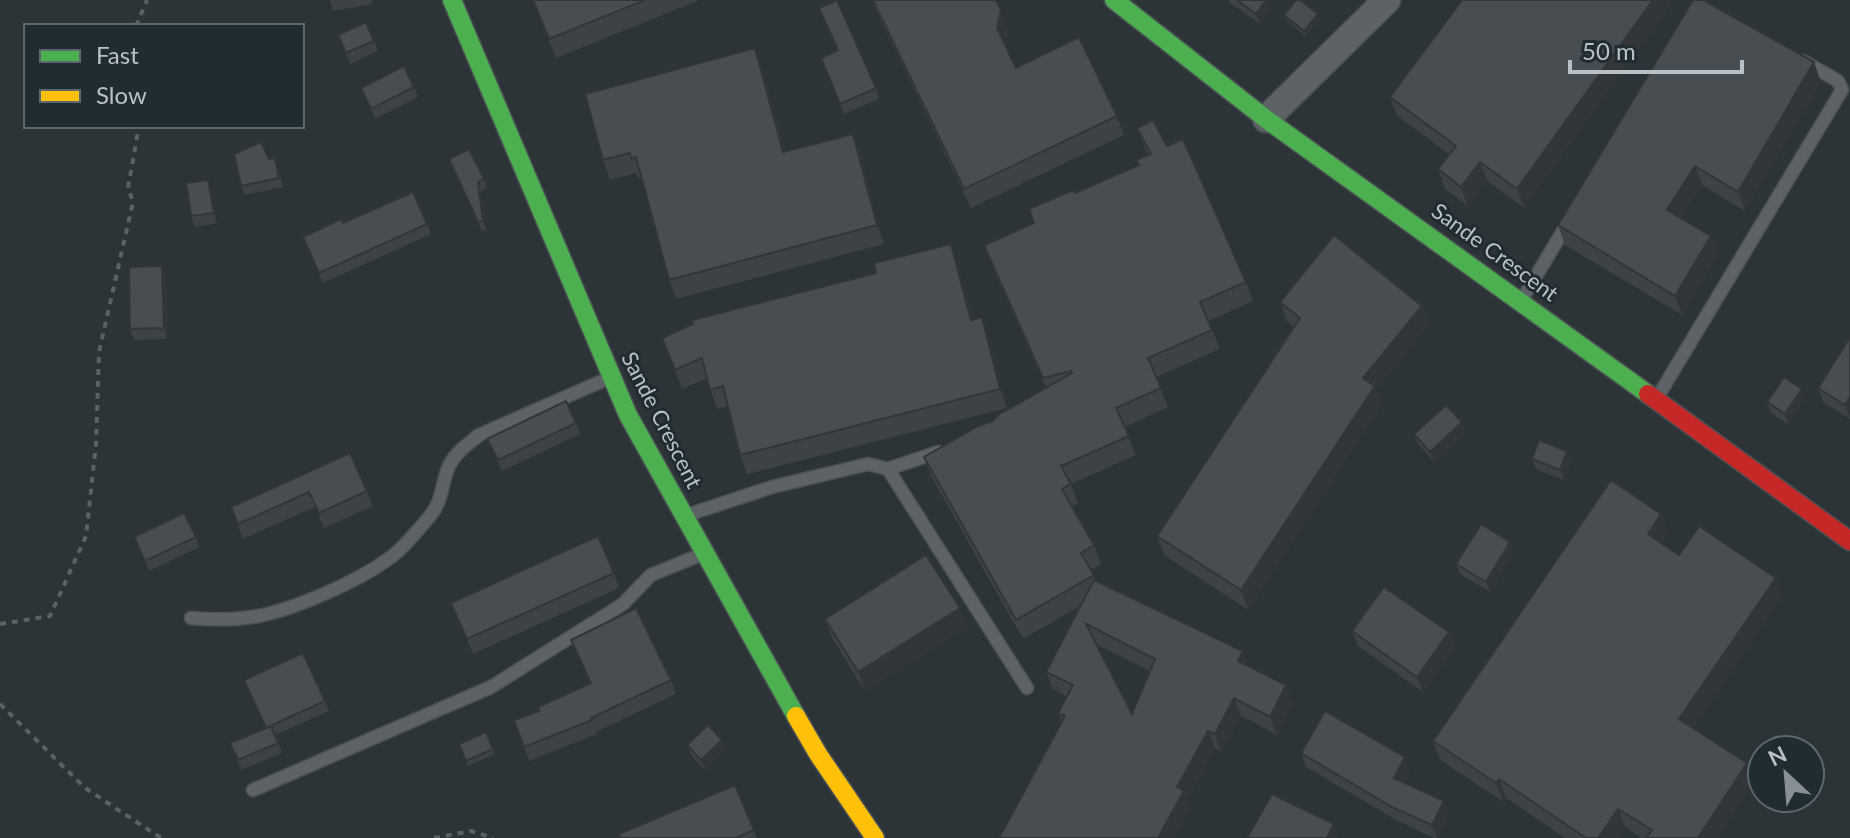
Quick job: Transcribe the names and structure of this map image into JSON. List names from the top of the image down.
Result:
{
  "streets": {
    "street": ["Sande Crescent"]
  },
  "legend": ["Fast", "Slow"],
  "scale_bar": "50 m",
  "north": "top left"
}
